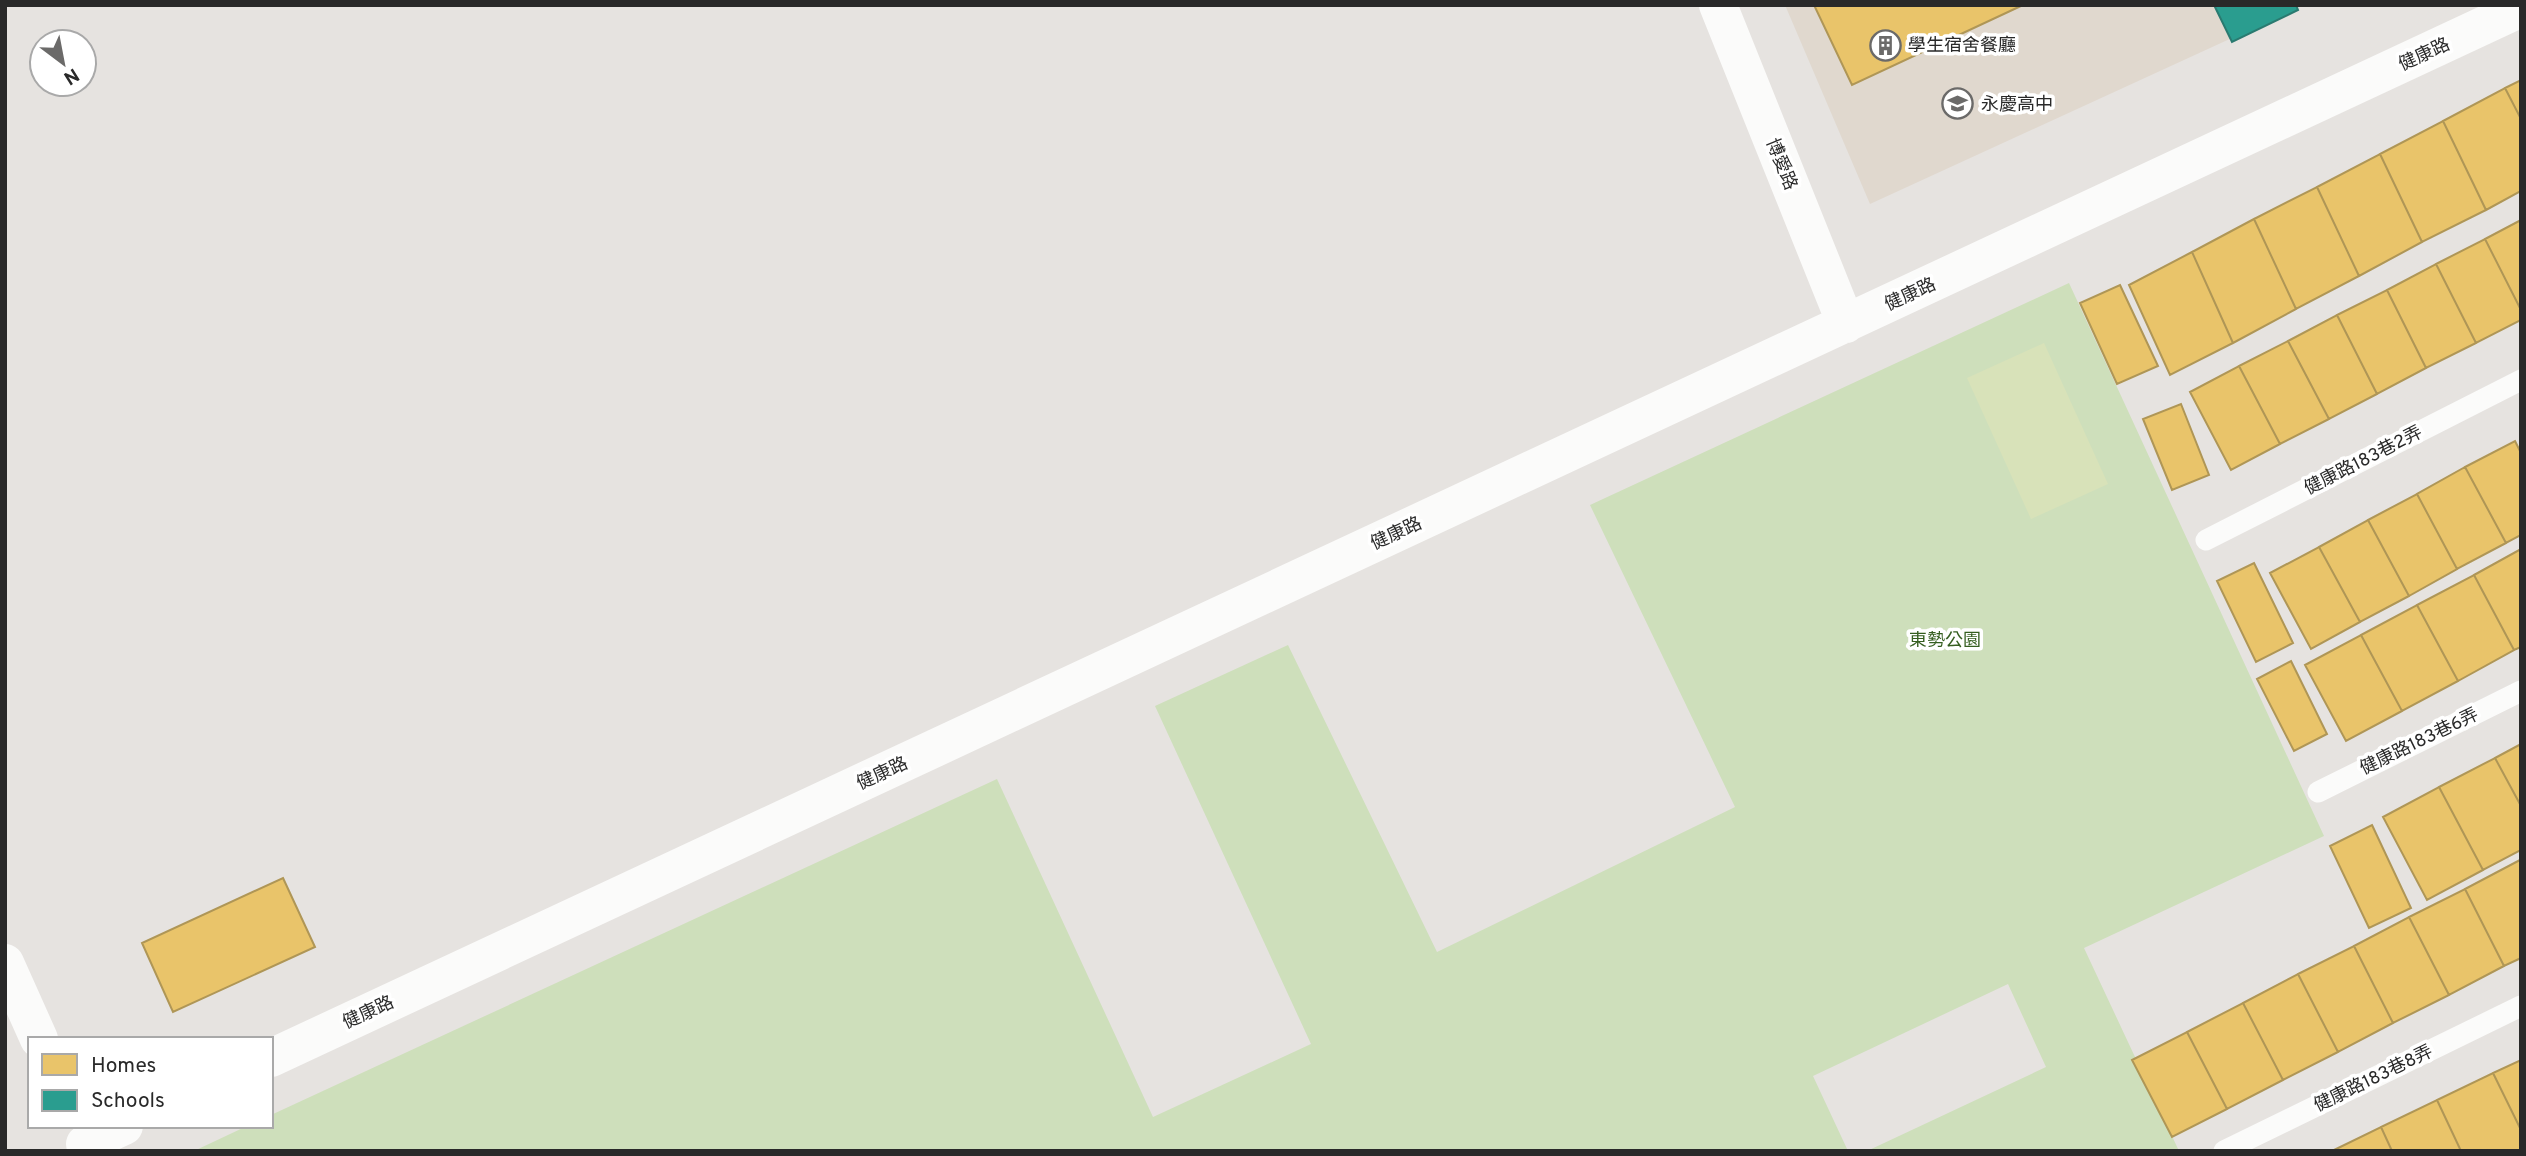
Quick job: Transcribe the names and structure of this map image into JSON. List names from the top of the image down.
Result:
{
  "streets": {
    "street": ["健康路", "博愛路"],
    "lane": ["健康路183巷2弄", "健康路183巷6弄", "健康路183巷8弄"]
  },
  "crossings": [
    ["健康路", "博愛路"]
  ],
  "parks": ["東勢公園"],
  "places": {
    "building": ["學生宿舍餐廳"],
    "school or university": ["永慶高中"]
  },
  "legend": ["Homes", "Schools"],
  "north": "bottom right"
}
